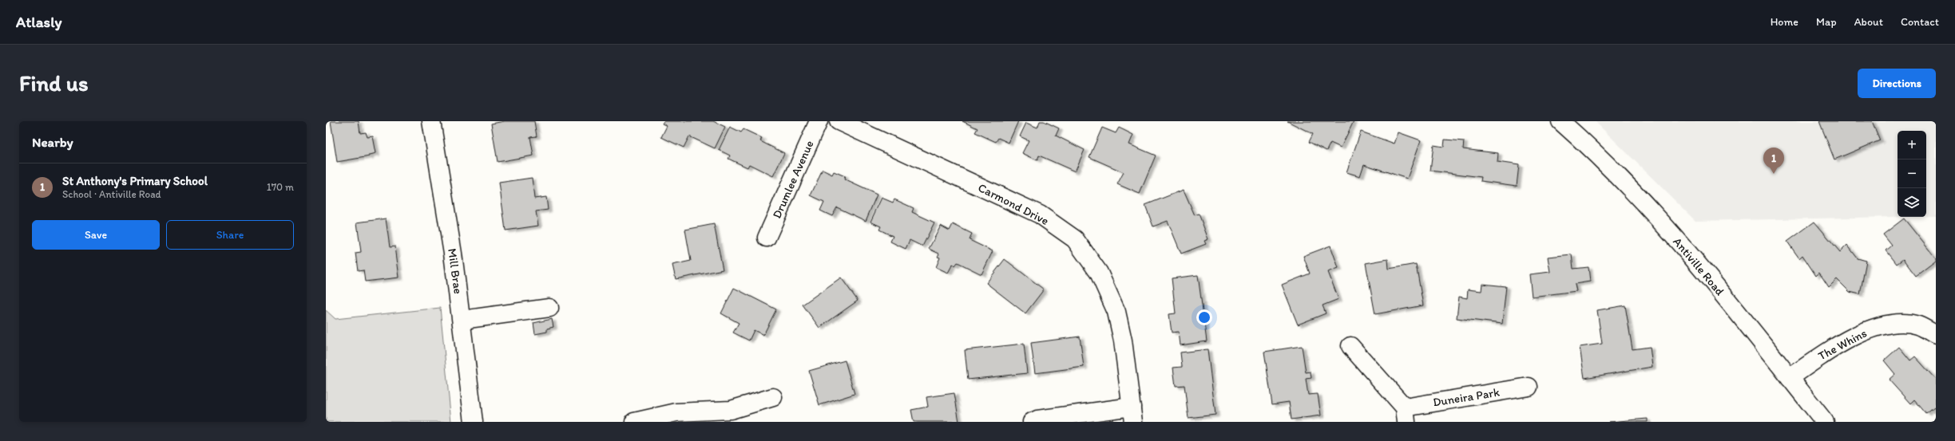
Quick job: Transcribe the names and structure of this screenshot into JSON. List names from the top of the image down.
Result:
{
  "streets": {
    "street": [
      "Drumlee Avenue",
      "Carmond Drive",
      "Antiville Road",
      "Mill Brae",
      "The Whins",
      "Duneira Park"
    ]
  },
  "crossings": [
    ["Antiville Road", "The Whins"]
  ],
  "page": {
    "header": "Atlasly",
    "nav": [
      "Home",
      "Map",
      "About",
      "Contact"
    ],
    "buttons": [
      "Directions",
      ["Save", "Share"]
    ],
    "title": "Find us",
    "heading": "Nearby",
    "map_buttons": ["+", "−"],
    "pins": "1",
    "list": [
      {
        "mark": "1",
        "name": "St Anthony's Primary School",
        "note": "School · Antiville Road",
        "value": "170 m"
      }
    ]
  }
}
